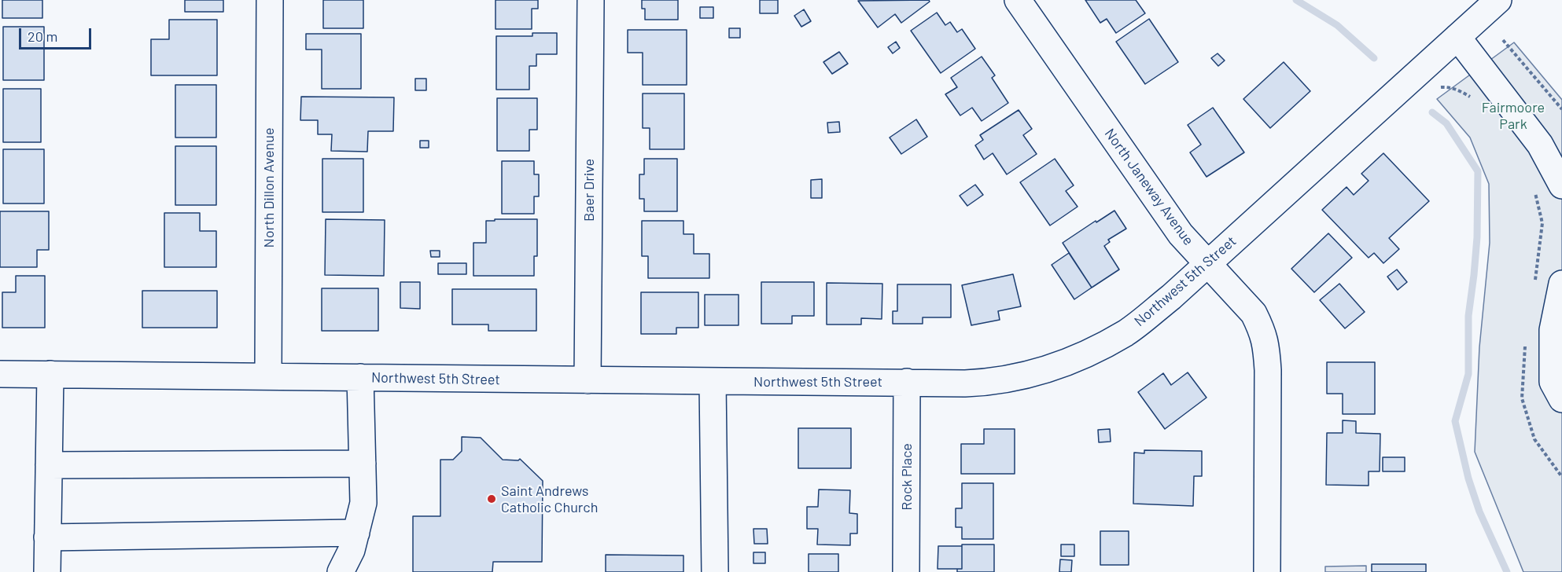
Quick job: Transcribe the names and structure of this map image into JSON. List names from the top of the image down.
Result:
{
  "streets": {
    "street": [
      "North Janeway Avenue",
      "North Dillon Avenue",
      "Baer Drive",
      "Northwest 5th Street",
      "Rock Place"
    ]
  },
  "crossings": [
    ["North Janeway Avenue", "Northwest 5th Street"],
    ["North Dillon Avenue", "Northwest 5th Street"],
    ["Baer Drive", "Northwest 5th Street"],
    ["Northwest 5th Street", "Rock Place"]
  ],
  "parks": ["Fairmoore Park"],
  "places": ["Saint Andrews Catholic Church"],
  "scale_bar": "20 m"
}
